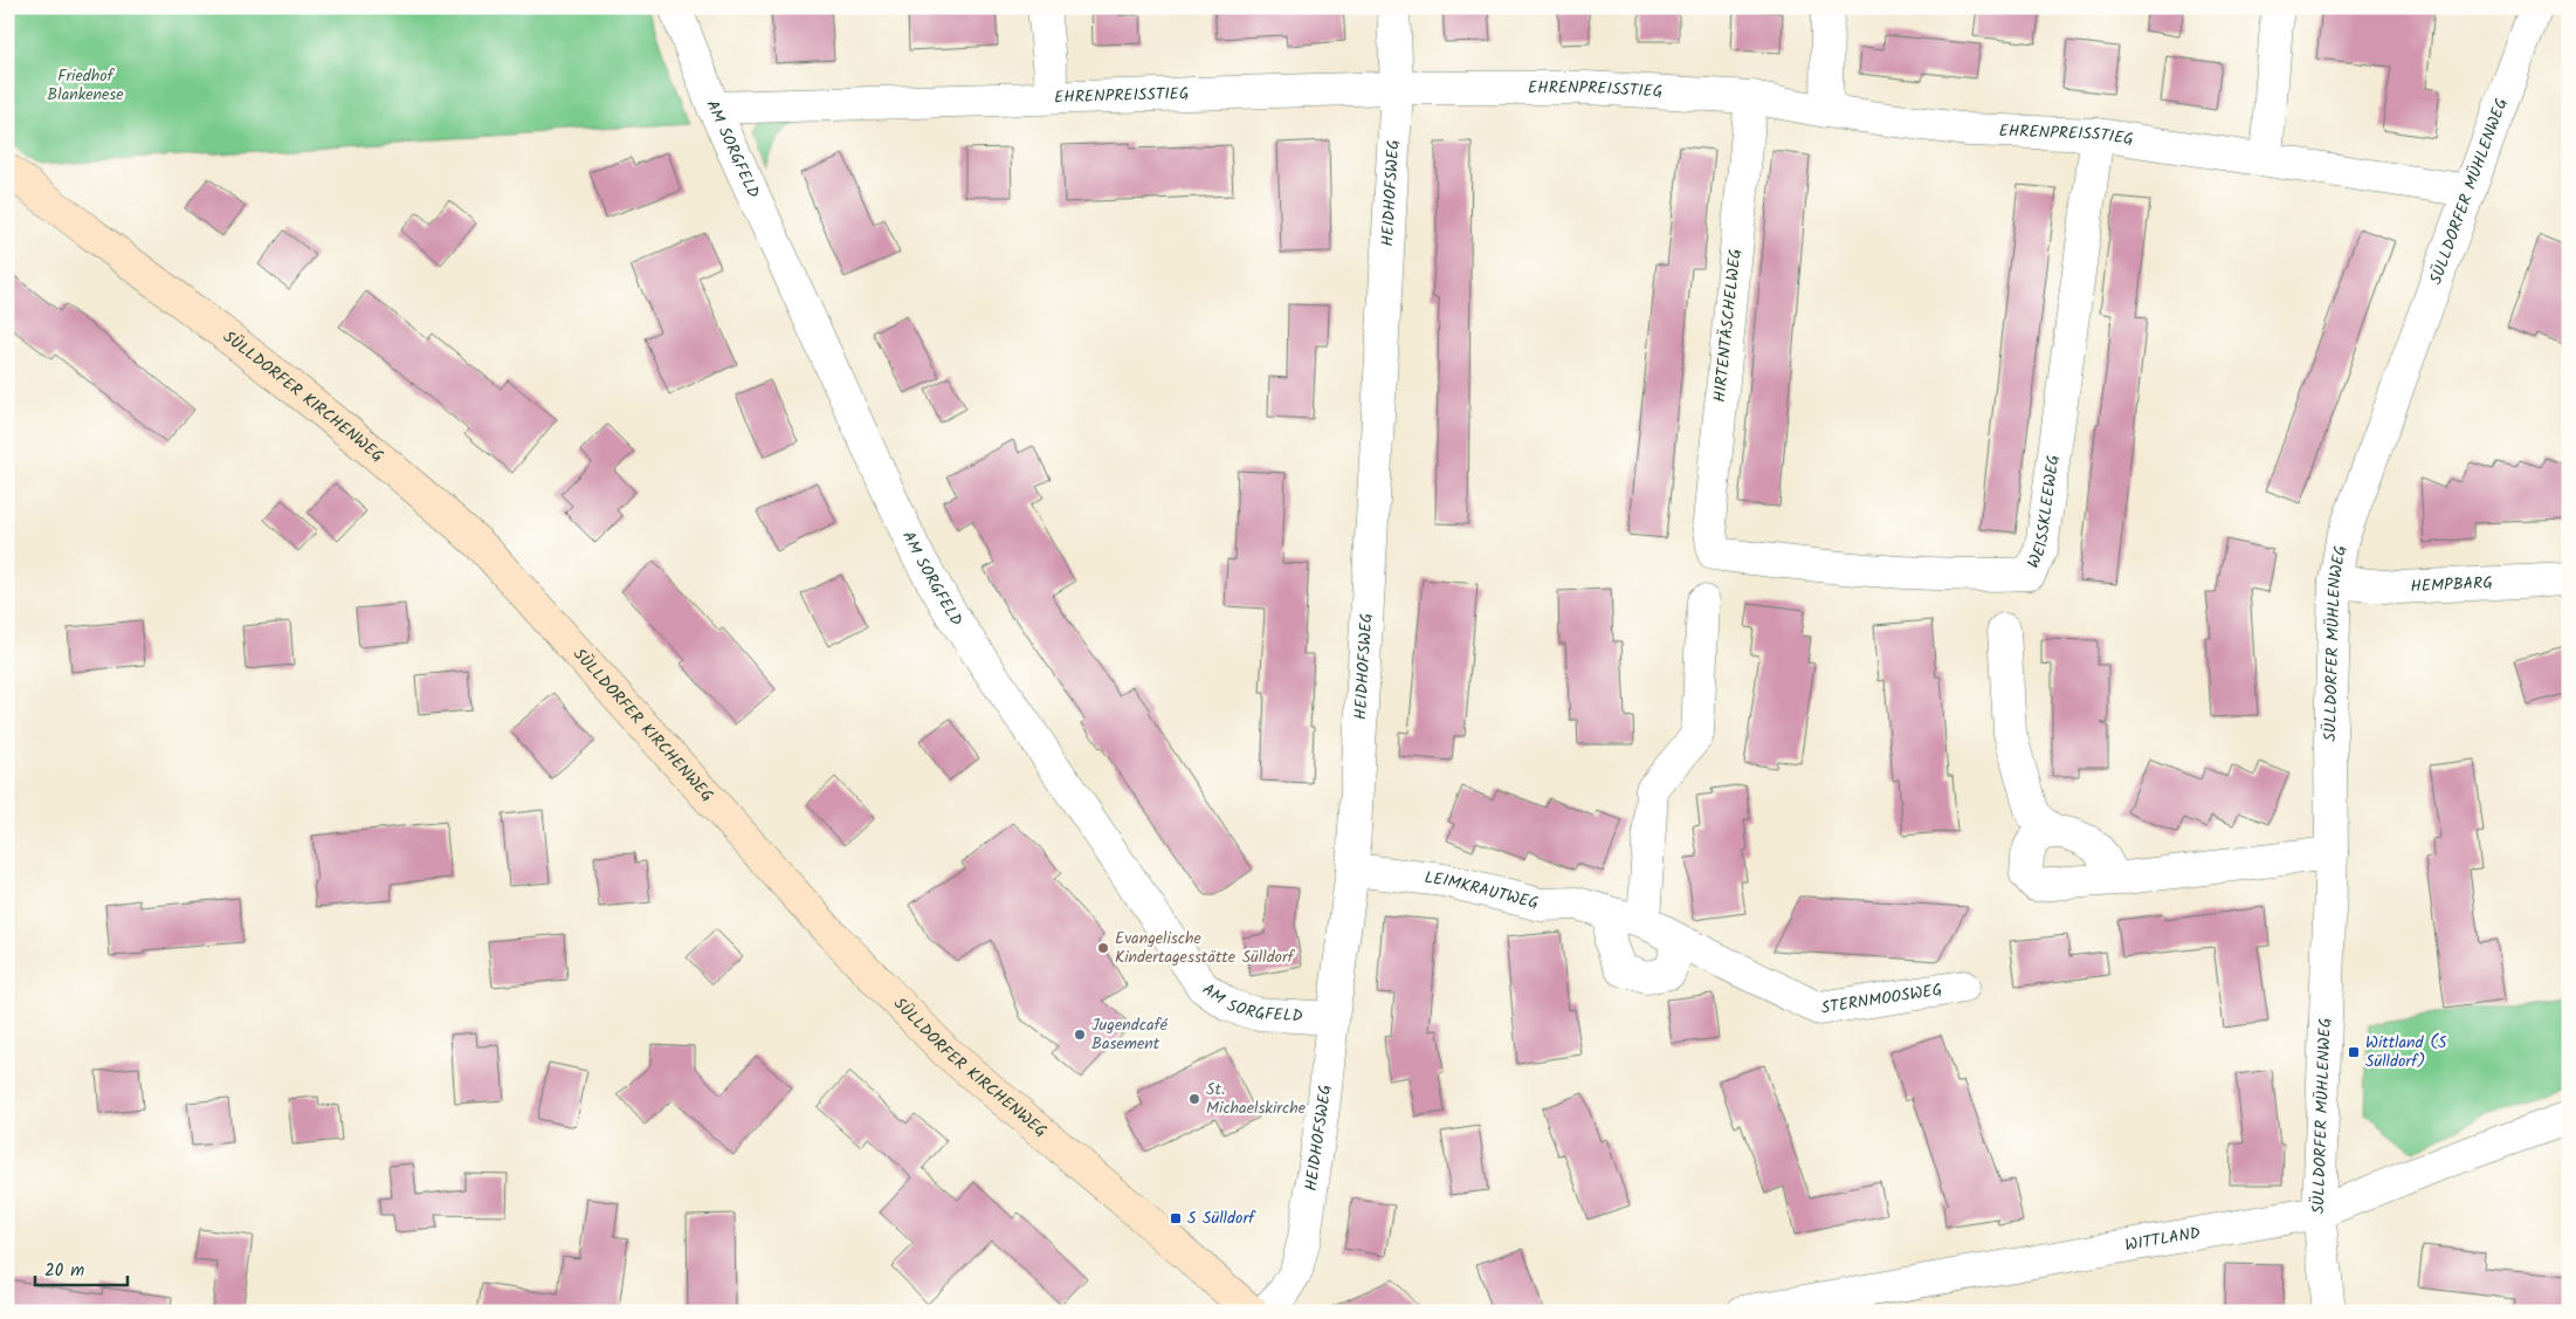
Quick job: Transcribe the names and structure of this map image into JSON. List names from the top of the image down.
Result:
{
  "streets": {
    "street": [
      "EHRENPREISSTIEG",
      "AM SORGFELD",
      "SÜLLDORFER MÜHLENWEG",
      "HEIDHOFSWEG",
      "HIRTENTÄSCHELWEG",
      "SÜLLDORFER KIRCHENWEG",
      "WEISSKLEEWEG",
      "HEMPBARG",
      "LEIMKRAUTWEG",
      "STERNMOOSWEG",
      "WITTLAND"
    ]
  },
  "crossings": [
    ["EHRENPREISSTIEG", "AM SORGFELD"],
    ["EHRENPREISSTIEG", "SÜLLDORFER MÜHLENWEG"],
    ["EHRENPREISSTIEG", "HEIDHOFSWEG"],
    ["EHRENPREISSTIEG", "HIRTENTÄSCHELWEG"],
    ["EHRENPREISSTIEG", "WEISSKLEEWEG"],
    ["AM SORGFELD", "HEIDHOFSWEG"],
    ["SÜLLDORFER MÜHLENWEG", "HEMPBARG"],
    ["SÜLLDORFER MÜHLENWEG", "WITTLAND"],
    ["HEIDHOFSWEG", "LEIMKRAUTWEG"],
    ["HIRTENTÄSCHELWEG", "WEISSKLEEWEG"],
    ["LEIMKRAUTWEG", "STERNMOOSWEG"]
  ],
  "parks": ["Friedhof Blankenese"],
  "places": {
    "other": ["Evangelische Kindertagesstätte Sülldorf", "Jugendcafé Basement", "St. Michaelskirche"],
    "transit": ["Wittland (S Sülldorf)", "S Sülldorf"]
  },
  "scale_bar": "20 m"
}
